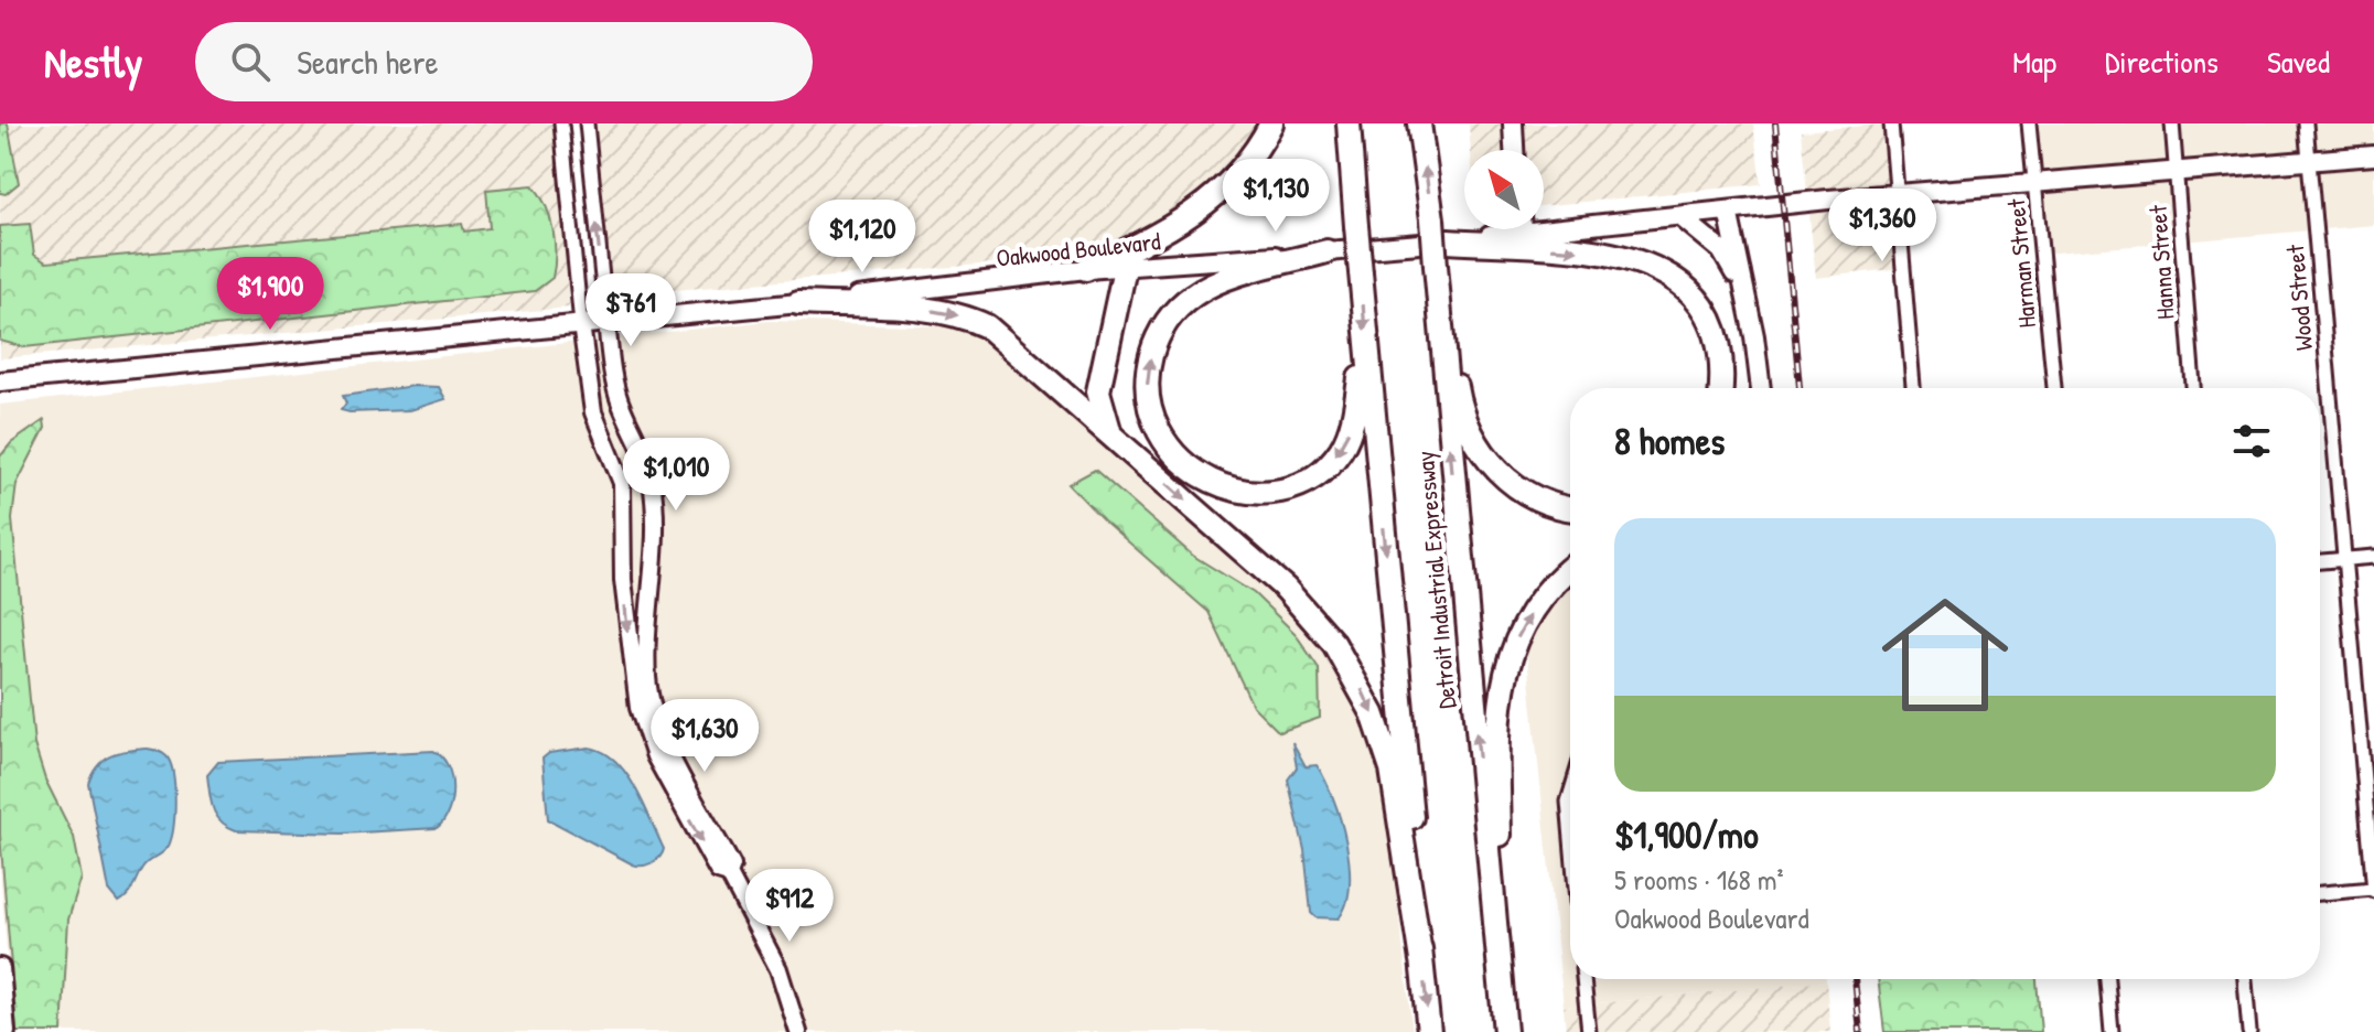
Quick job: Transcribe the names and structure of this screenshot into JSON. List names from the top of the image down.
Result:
{
  "streets": {
    "highway": ["Detroit Industrial Expressway"],
    "main road": ["Oakwood Boulevard"],
    "street": ["Hanna Street", "Harman Street", "Wood Street"]
  },
  "crossings": [
    ["Oakwood Boulevard", "Hanna Street"],
    ["Oakwood Boulevard", "Harman Street"],
    ["Oakwood Boulevard", "Wood Street"]
  ],
  "north": "top left",
  "page": {
    "header": "Nestly",
    "search": "Search here",
    "nav": ["Map", "Directions", "Saved"],
    "price": [
      "$1,130",
      "$1,360",
      "$1,120",
      "$1,900",
      "$761",
      "$1,010",
      "$1,630",
      "$912"
    ],
    "heading": "8 homes",
    "list": [
      {
        "name": "$1,900/mo",
        "note": "5 rooms · 168 m² · Oakwood Boulevard"
      }
    ]
  }
}
